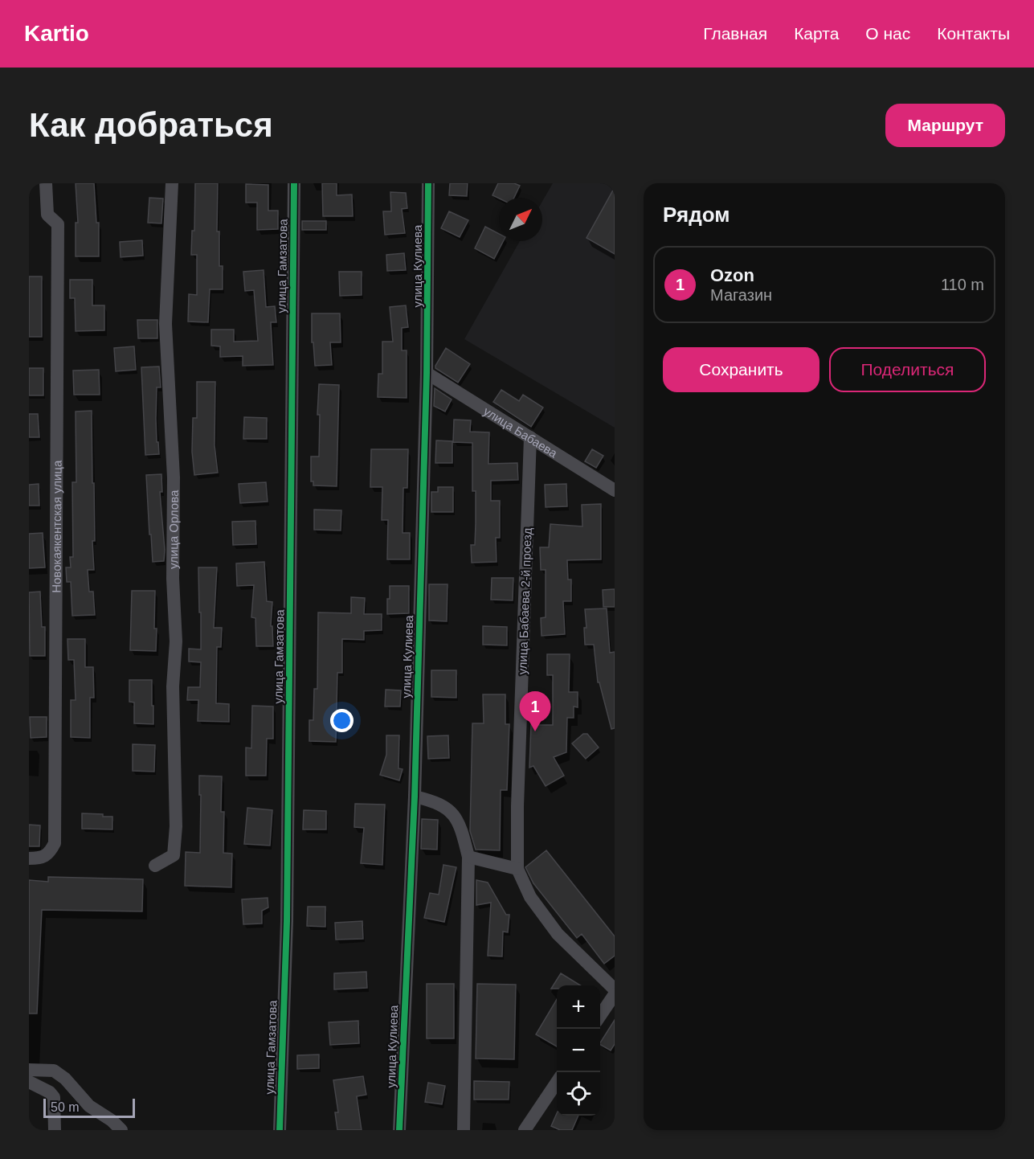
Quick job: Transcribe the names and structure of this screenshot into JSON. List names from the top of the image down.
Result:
{
  "streets": {
    "street": [
      "улица Гамзатова",
      "улица Кулиева",
      "улица Бабаева",
      "Новокаякентская улица",
      "улица Орлова",
      "улица Бабаева 2-й проезд"
    ]
  },
  "crossings": [
    ["улица Кулиева", "улица Бабаева"],
    ["улица Бабаева", "улица Бабаева 2-й проезд"]
  ],
  "scale_bar": "50 m",
  "north": "top right",
  "page": {
    "header": "Kartio",
    "nav": [
      "Главная",
      "Карта",
      "О нас",
      "Контакты"
    ],
    "buttons": [
      "Маршрут",
      ["Сохранить", "Поделиться"]
    ],
    "title": "Как добраться",
    "heading": "Рядом",
    "list": [
      {
        "mark": "1",
        "name": "Ozon",
        "note": "Магазин",
        "value": "110 m"
      }
    ],
    "pins": "1",
    "map_buttons": ["+", "−"],
    "scale": "50 m"
  }
}
